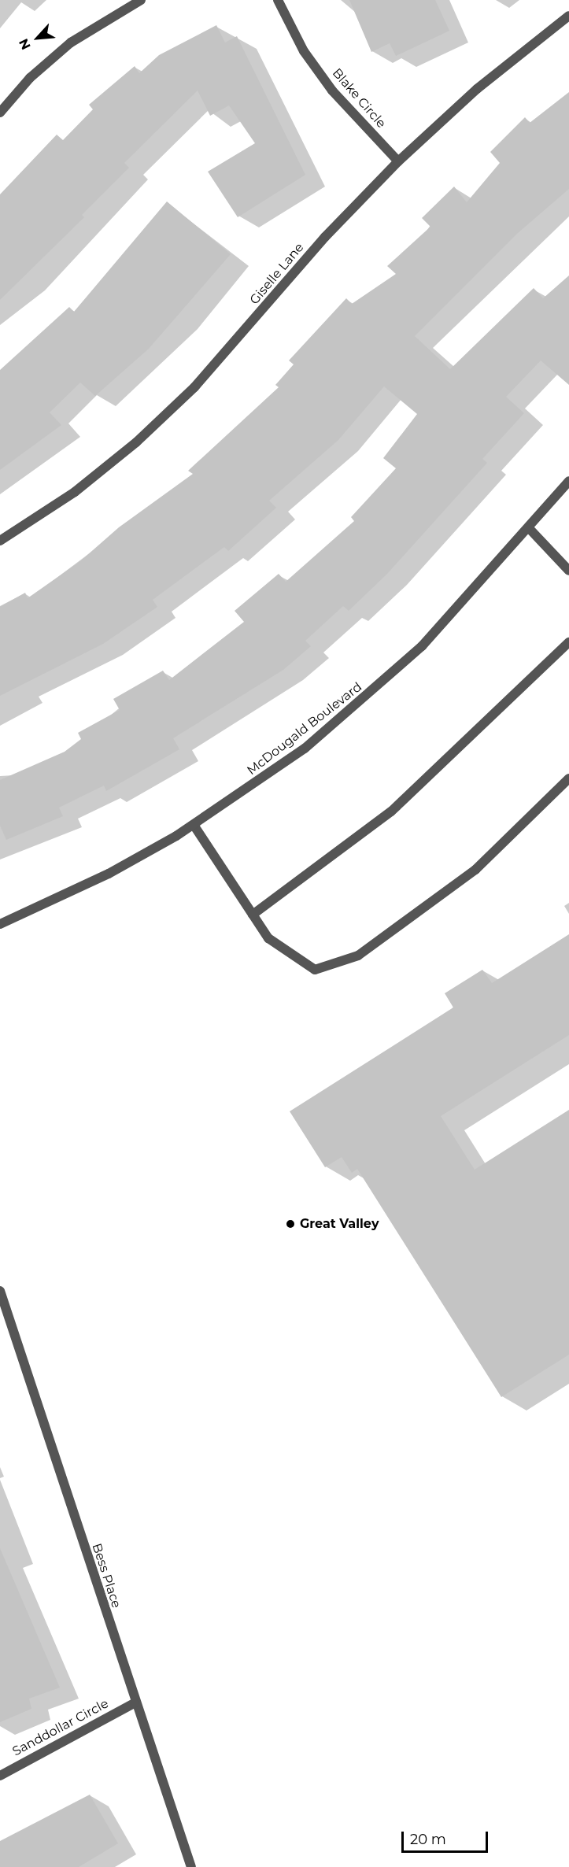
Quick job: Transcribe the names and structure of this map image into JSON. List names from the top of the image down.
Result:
{
  "streets": {
    "street": [
      "Blake Circle",
      "Giselle Lane",
      "McDougald Boulevard",
      "Bess Place",
      "Sanddollar Circle"
    ]
  },
  "crossings": [
    ["Blake Circle", "Giselle Lane"],
    ["Bess Place", "Sanddollar Circle"]
  ],
  "places": ["Great Valley"],
  "scale_bar": "20 m",
  "north": "bottom left"
}
